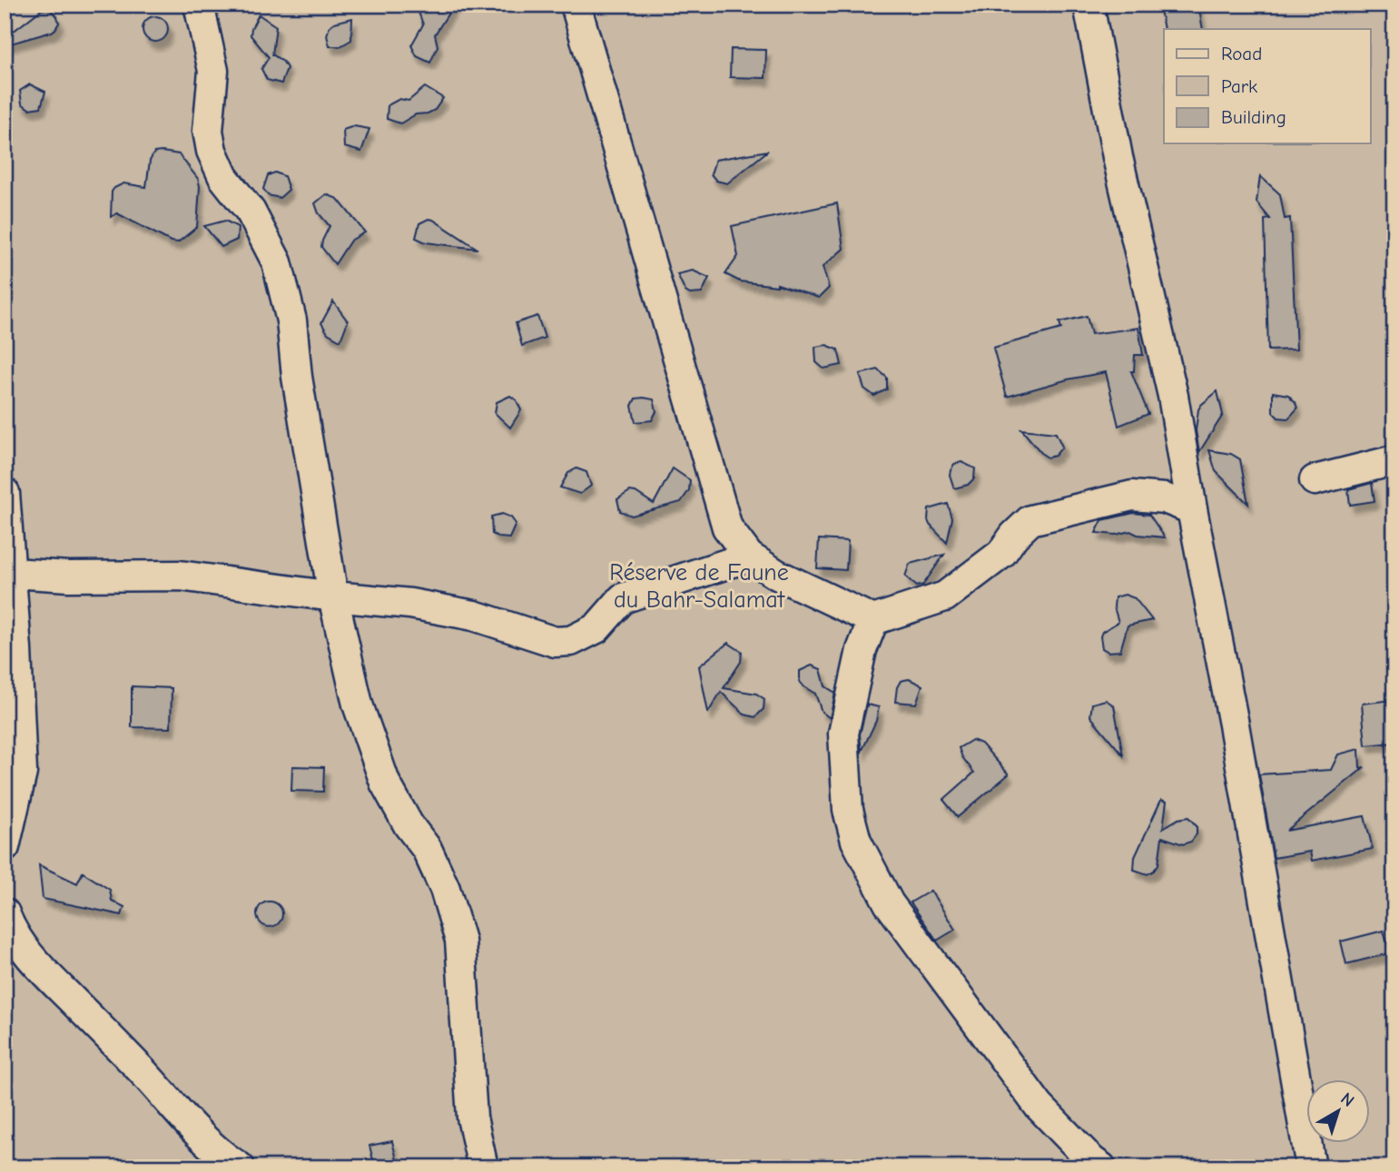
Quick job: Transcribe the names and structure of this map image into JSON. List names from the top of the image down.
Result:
{
  "parks": ["Réserve de Faune du Bahr-Salamat"],
  "legend": ["Road", "Park", "Building"],
  "north": "top right"
}
